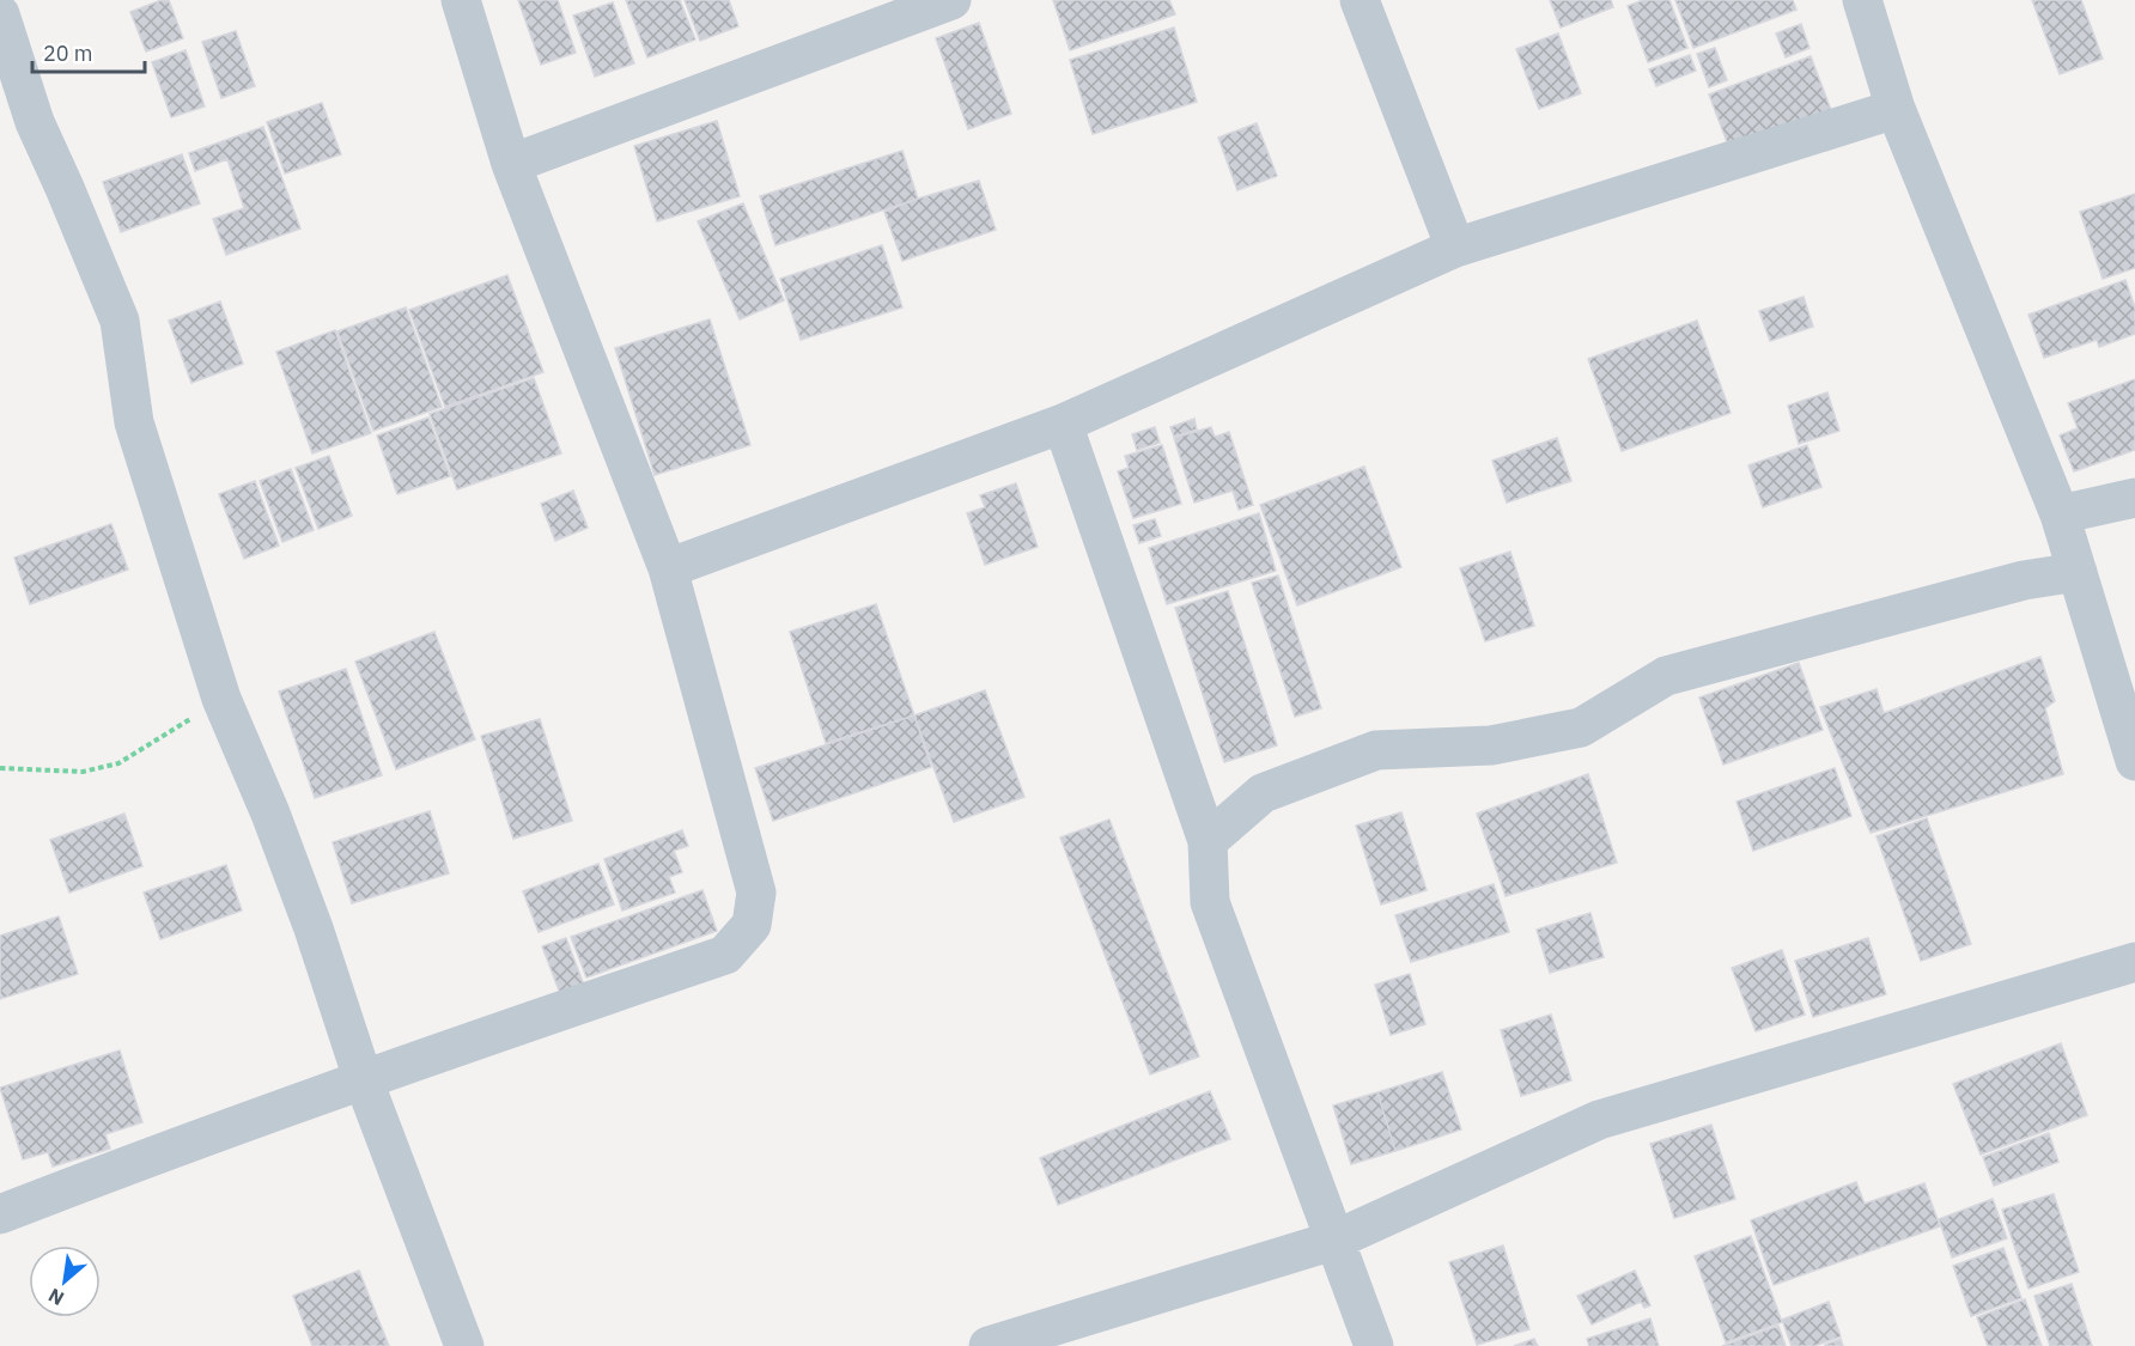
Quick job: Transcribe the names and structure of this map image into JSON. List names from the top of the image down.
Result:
{
  "scale_bar": "20 m",
  "north": "bottom left"
}
